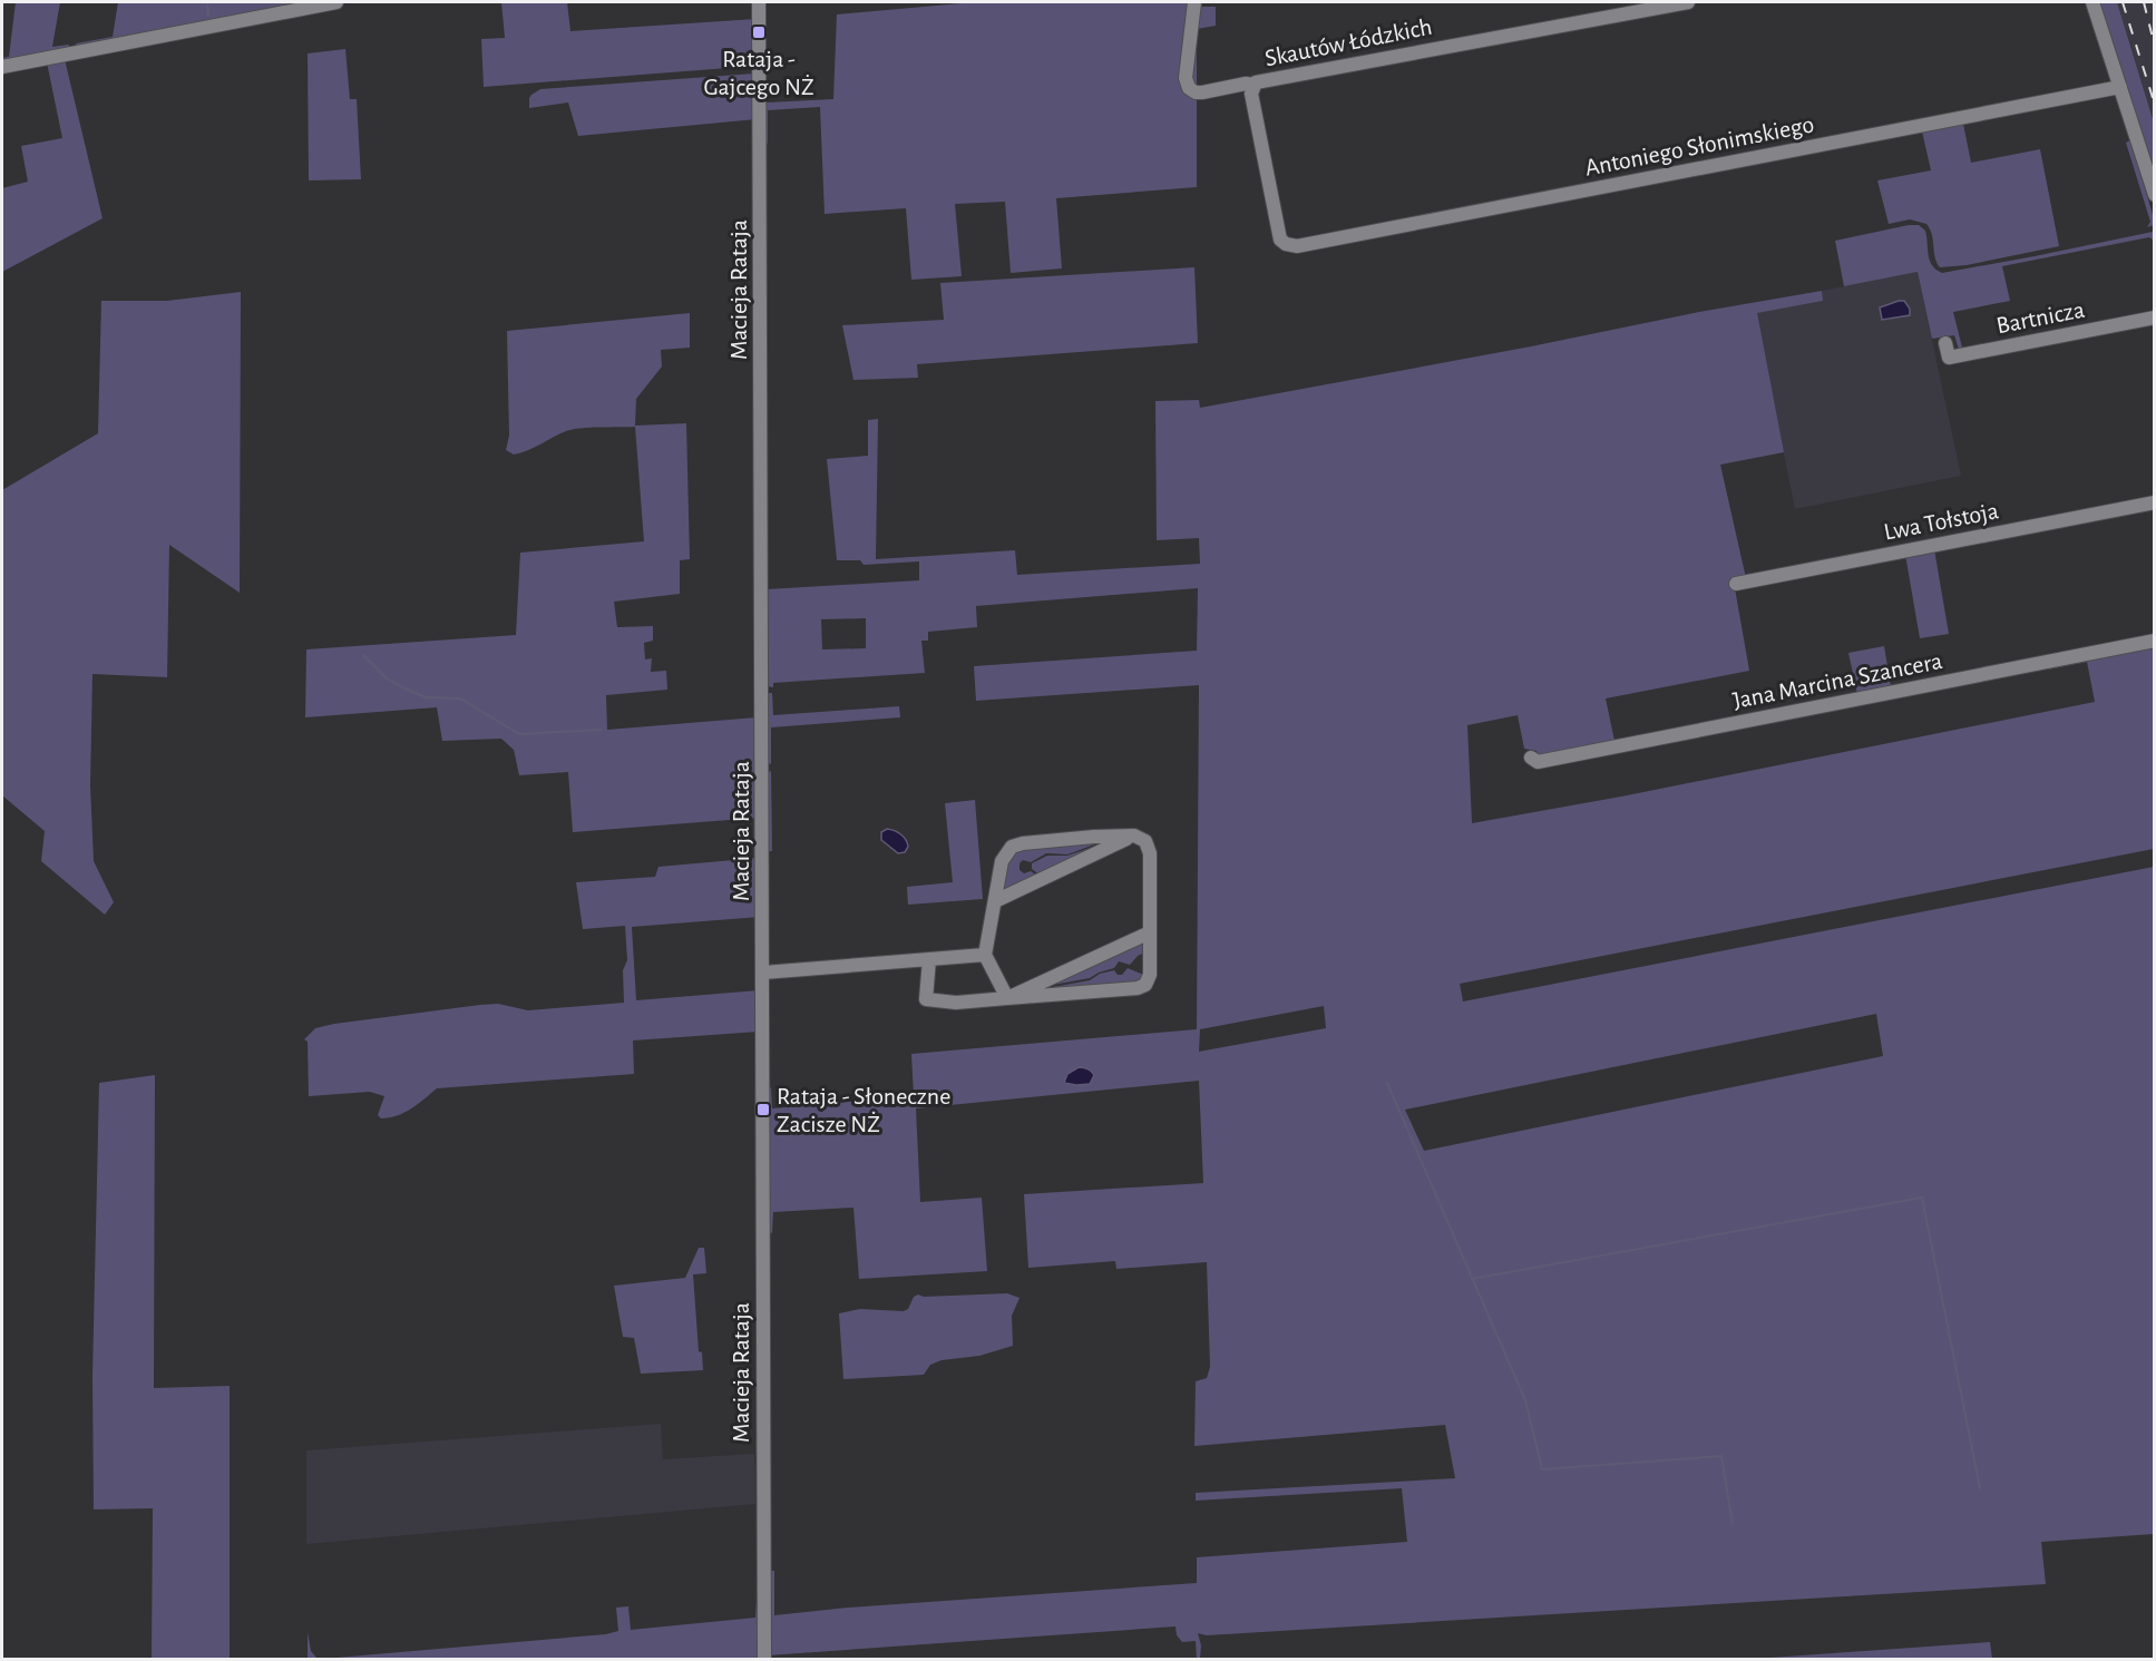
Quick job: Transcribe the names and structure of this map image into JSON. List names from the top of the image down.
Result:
{
  "streets": {
    "street": [
      "Skautów Łódzkich",
      "Antoniego Słonimskiego",
      "Macieja Rataja",
      "Bartnicza",
      "Lwa Tołstoja",
      "Jana Marcina Szancera"
    ]
  },
  "crossings": [
    ["Skautów Łódzkich", "Antoniego Słonimskiego"]
  ],
  "places": {
    "transit": ["Rataja - Gajcego NŻ", "Rataja - Słoneczne Zacisze NŻ"]
  }
}
